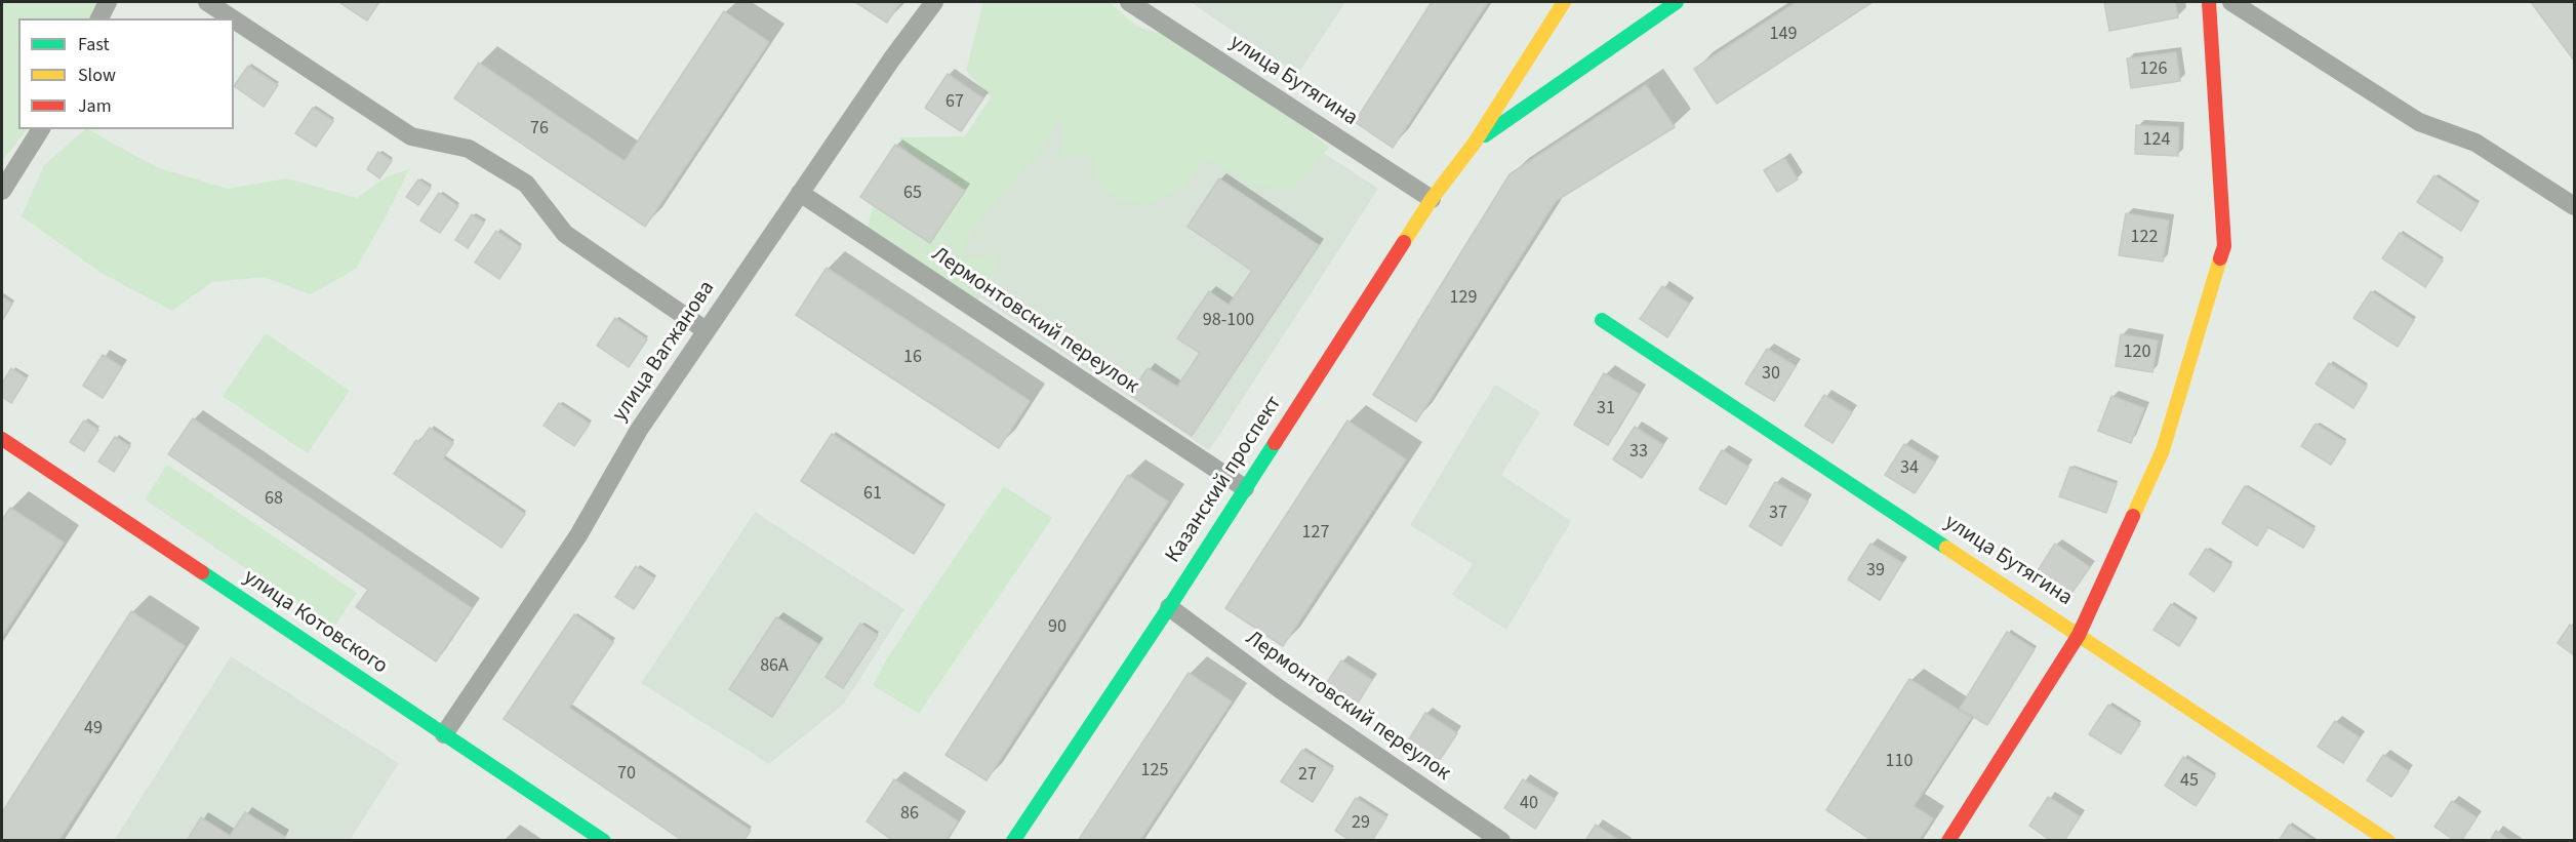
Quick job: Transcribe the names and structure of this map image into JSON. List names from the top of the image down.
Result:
{
  "streets": {
    "street": [
      "улица Бутягина",
      "Лермонтовский переулок",
      "улица Вагжанова",
      "Казанский проспект",
      "улица Котовского"
    ]
  },
  "crossings": [
    ["улица Бутягина", "Казанский проспект"],
    ["Лермонтовский переулок", "улица Вагжанова"],
    ["Лермонтовский переулок", "Казанский проспект"],
    ["улица Вагжанова", "улица Котовского"]
  ],
  "house_numbers": [
    "149",
    "126",
    "67",
    "76",
    "124",
    "65",
    "122",
    "129",
    "98-100",
    "120",
    "16",
    "30",
    "31",
    "33",
    "34",
    "61",
    "68",
    "37",
    "127",
    "39",
    "90",
    "86А",
    "49",
    "110",
    "125",
    "70",
    "27",
    "45",
    "40",
    "86",
    "29"
  ],
  "legend": ["Fast", "Slow", "Jam"]
}
